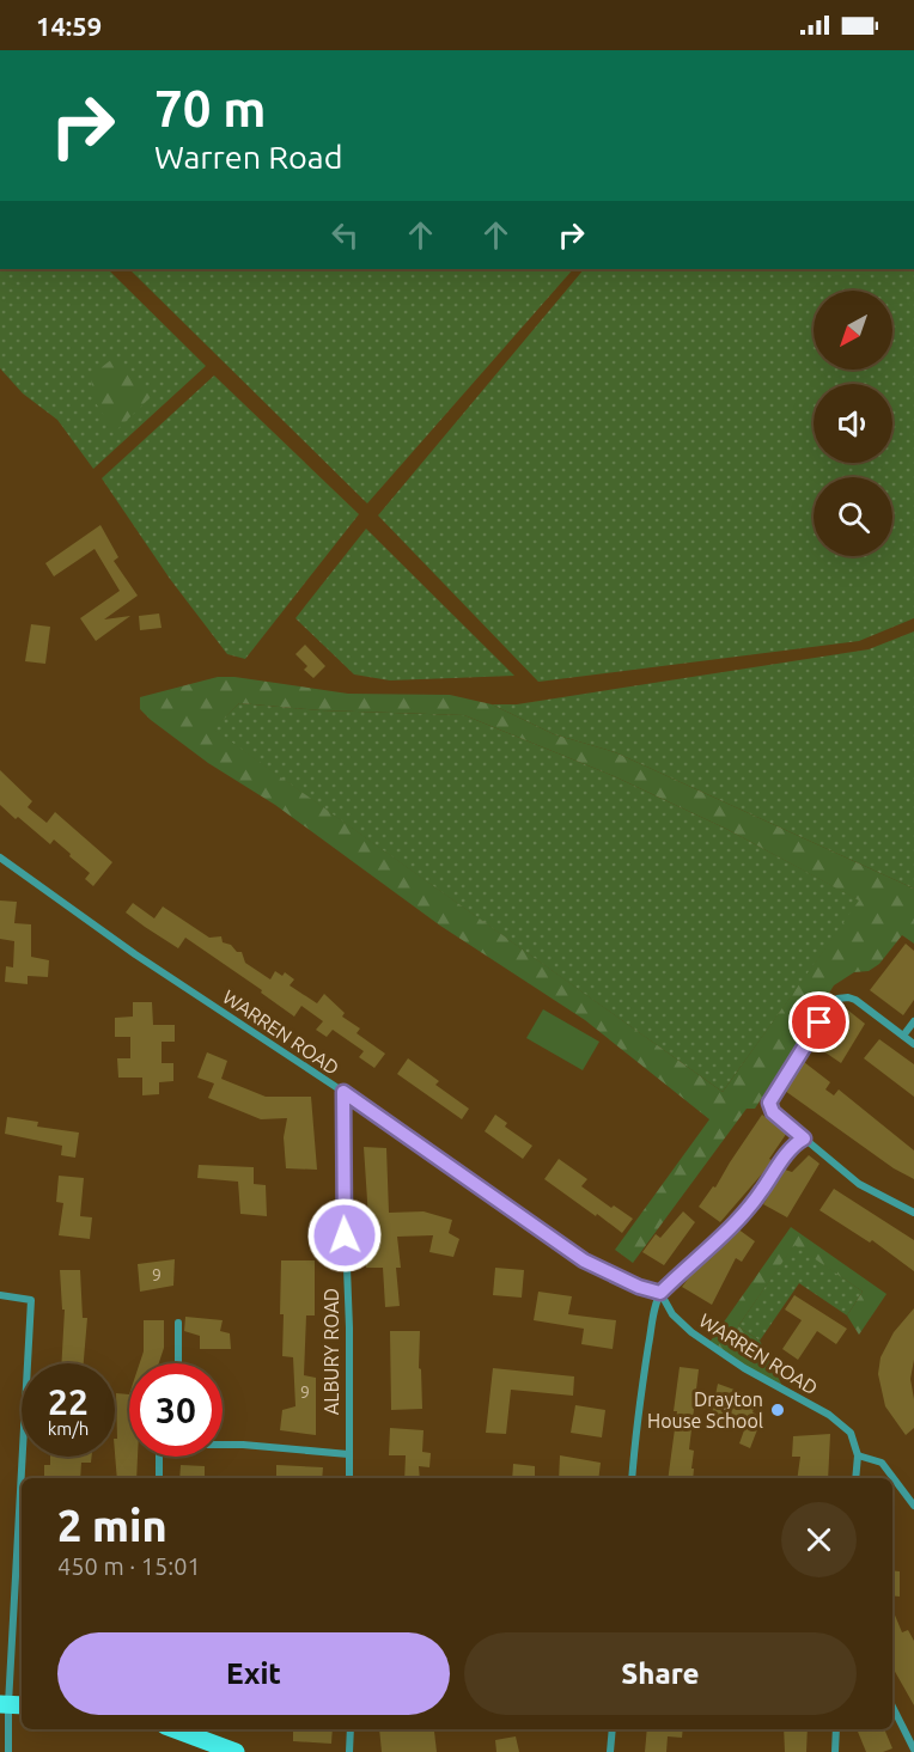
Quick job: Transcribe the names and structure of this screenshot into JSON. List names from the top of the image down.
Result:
{
  "streets": {
    "street": ["WARREN ROAD", "ALBURY ROAD"]
  },
  "crossings": [
    ["WARREN ROAD", "ALBURY ROAD"]
  ],
  "places": ["Drayton House School"],
  "house_numbers": ["9", "9"],
  "north": "bottom left",
  "page": {
    "status": "14:59",
    "turn": ["70 m", "Warren Road"],
    "speed": "22 km/h",
    "limit": "30",
    "heading": ["2 min", "450 m · 15:01"],
    "buttons": ["Exit", "Share"]
  }
}
